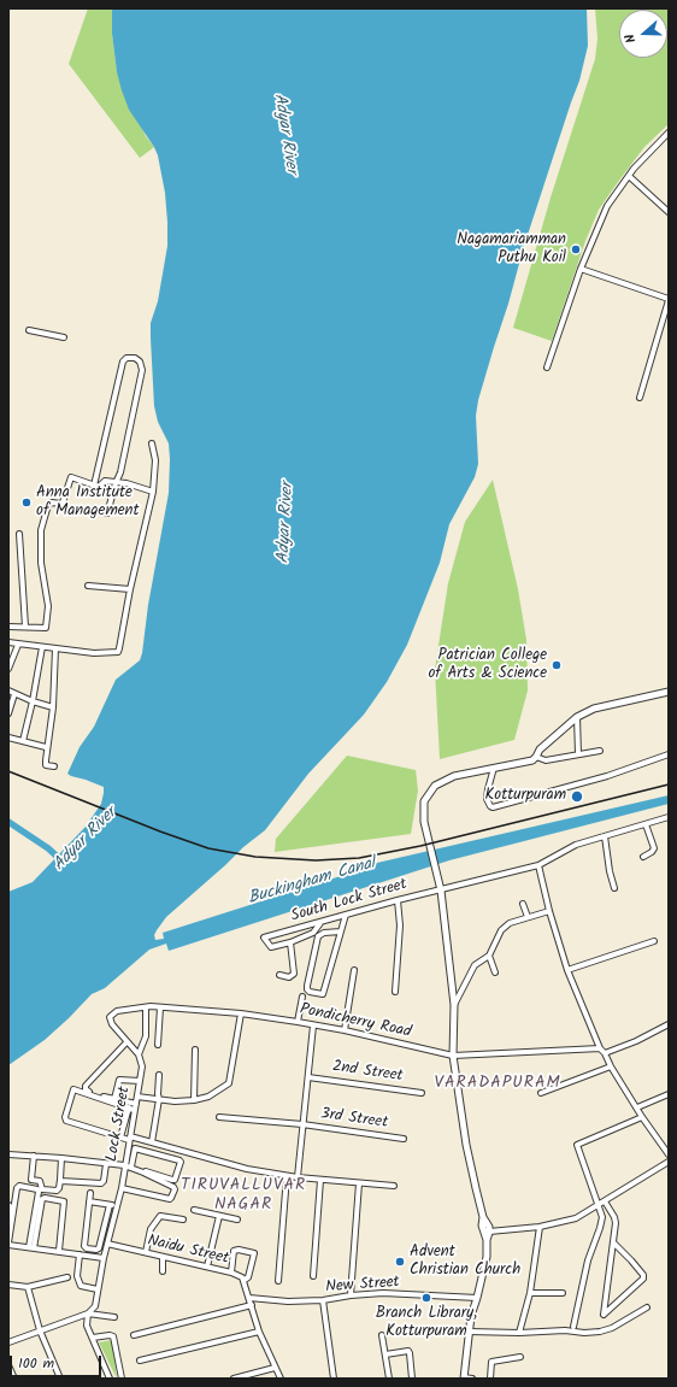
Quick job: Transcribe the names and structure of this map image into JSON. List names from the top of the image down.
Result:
{
  "streets": {
    "street": [
      "South Lock Street",
      "Pondicherry Road",
      "2nd Street",
      "3rd Street",
      "Lock Street",
      "Naidu Street",
      "New Street"
    ]
  },
  "crossings": [
    ["Lock Street", "Naidu Street"],
    ["Naidu Street", "New Street"]
  ],
  "districts": ["VARADAPURAM", "TIRUVALLUVAR NAGAR"],
  "water": ["Adyar River", "Buckingham Canal"],
  "places": [
    "Nagamariamman Puthu Koil",
    "Anna Institute of Management",
    "Patrician College of Arts & Science",
    "Kotturpuram",
    "Advent Christian Church",
    "Branch Library, Kotturpuram"
  ],
  "scale_bar": "100 m",
  "north": "left"
}
